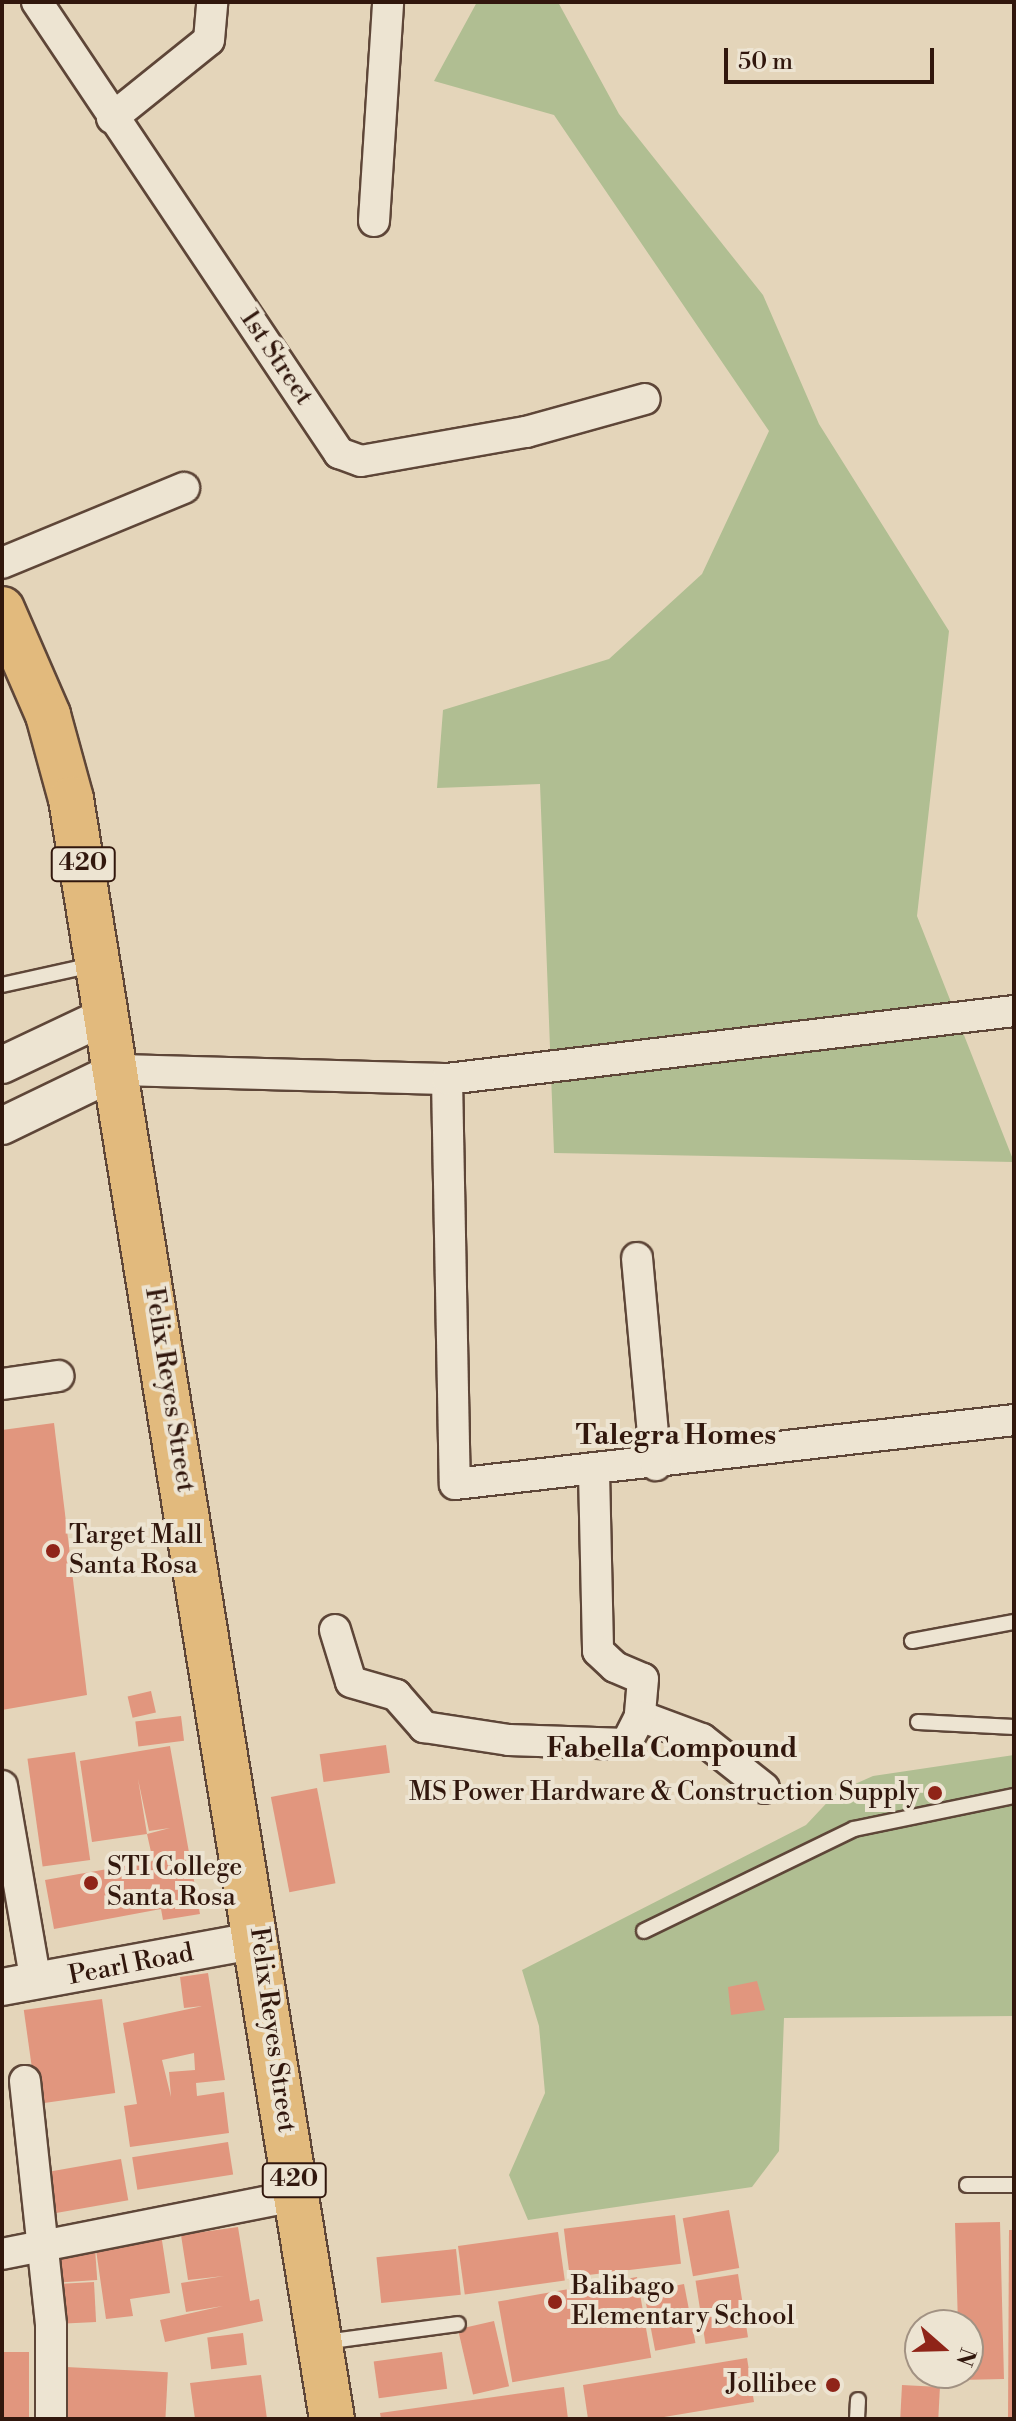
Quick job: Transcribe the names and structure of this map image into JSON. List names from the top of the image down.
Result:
{
  "streets": {
    "main road": ["420", "Felix Reyes Street"],
    "street": ["1st Street", "Pearl Road"]
  },
  "crossings": [
    ["Felix Reyes Street", "Pearl Road"]
  ],
  "districts": ["Talegra Homes", "Fabella Compound"],
  "places": [
    "Target Mall Santa Rosa",
    "MS Power Hardware & Construction Supply",
    "STI College Santa Rosa",
    "Balibago Elementary School",
    "Jollibee"
  ],
  "scale_bar": "50 m",
  "north": "right"
}
